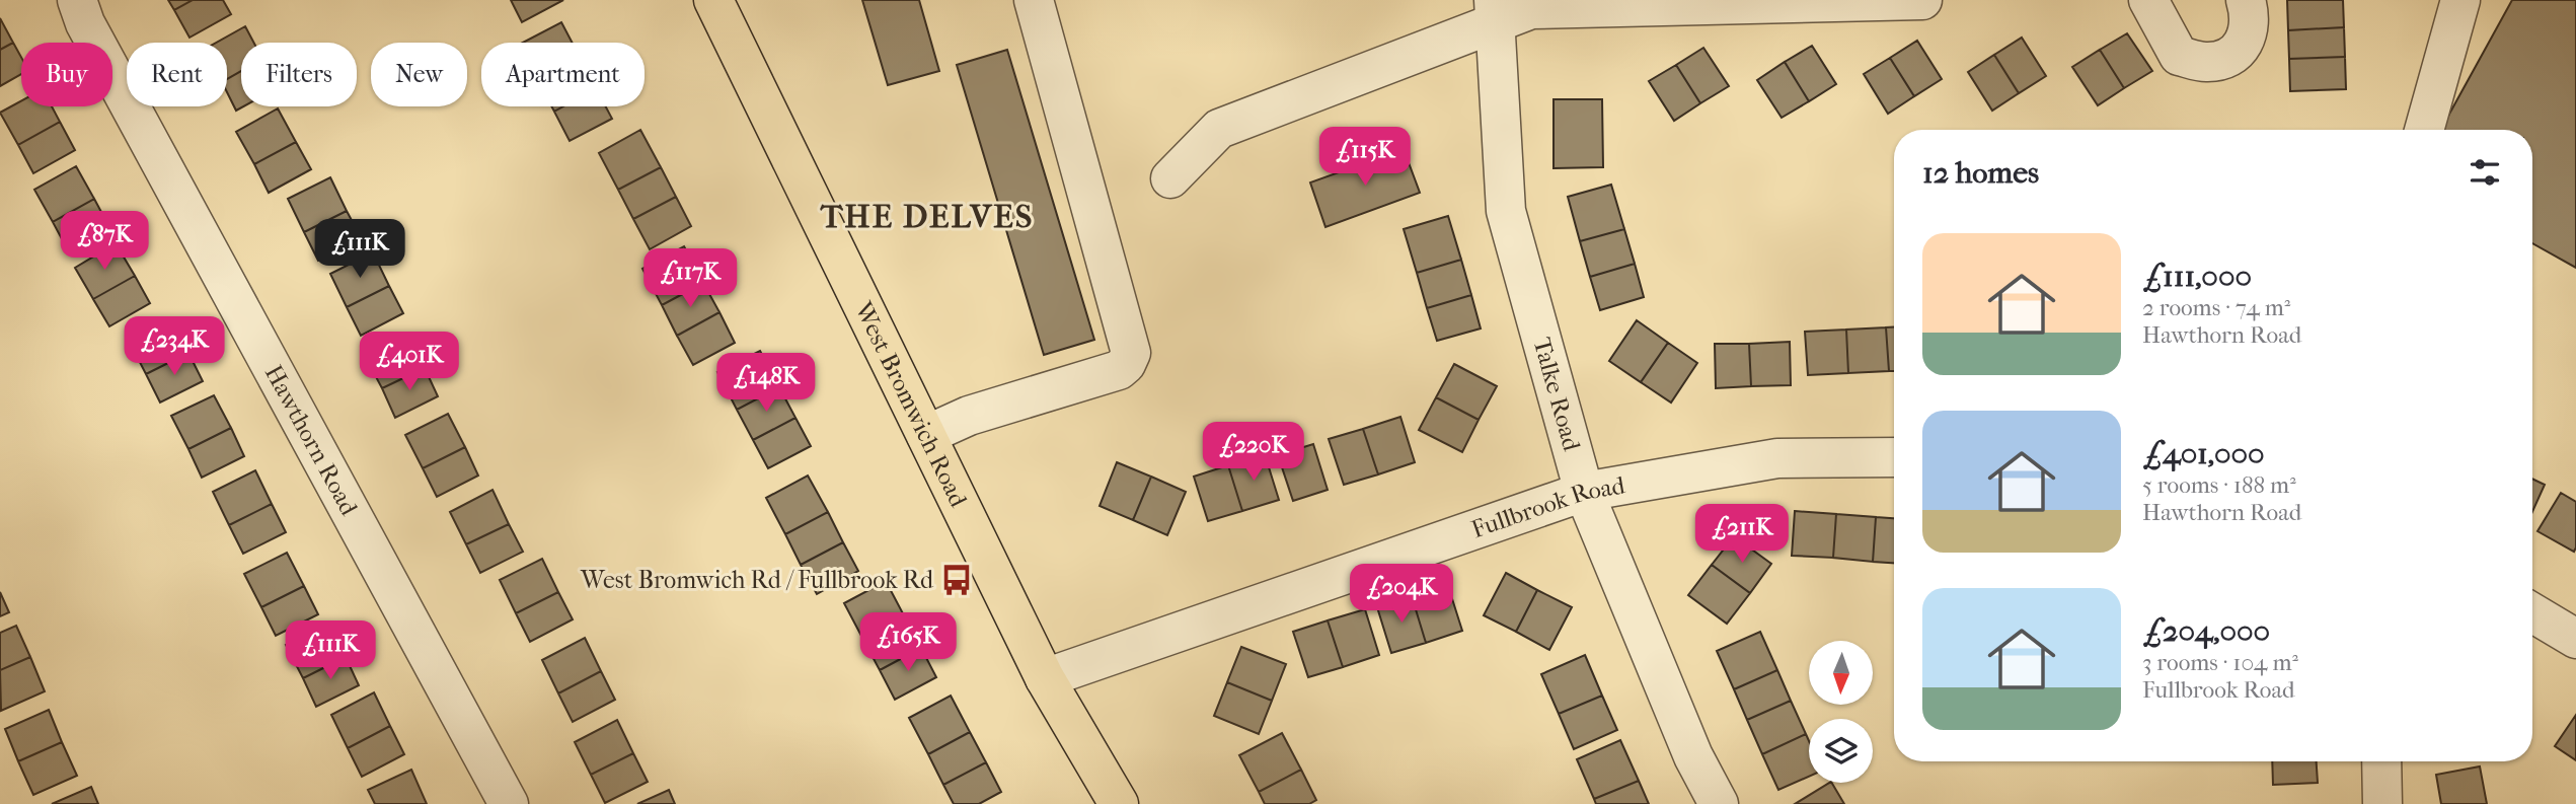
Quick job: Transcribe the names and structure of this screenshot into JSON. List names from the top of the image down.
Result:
{
  "streets": {
    "main road": ["West Bromwich Road"],
    "street": ["Talke Road", "Hawthorn Road", "Fullbrook Road"]
  },
  "crossings": [
    ["Talke Road", "Fullbrook Road"],
    ["West Bromwich Road", "Fullbrook Road"]
  ],
  "districts": ["THE DELVES"],
  "places": {
    "bus stop": ["West Bromwich Rd / Fullbrook Rd"]
  },
  "north": "bottom",
  "page": {
    "chip": [
      "Buy",
      "Rent",
      "Filters",
      "New",
      "Apartment"
    ],
    "price": [
      "£115K",
      "£87K",
      "£111K",
      "£117K",
      "£234K",
      "£401K",
      "£148K",
      "£220K",
      "£211K",
      "£204K",
      "£165K",
      "£111K"
    ],
    "heading": "12 homes",
    "list": [
      {
        "name": "£111,000",
        "note": "2 rooms · 74 m² · Hawthorn Road"
      },
      {
        "name": "£401,000",
        "note": "5 rooms · 188 m² · Hawthorn Road"
      },
      {
        "name": "£204,000",
        "note": "3 rooms · 104 m² · Fullbrook Road"
      }
    ]
  }
}
